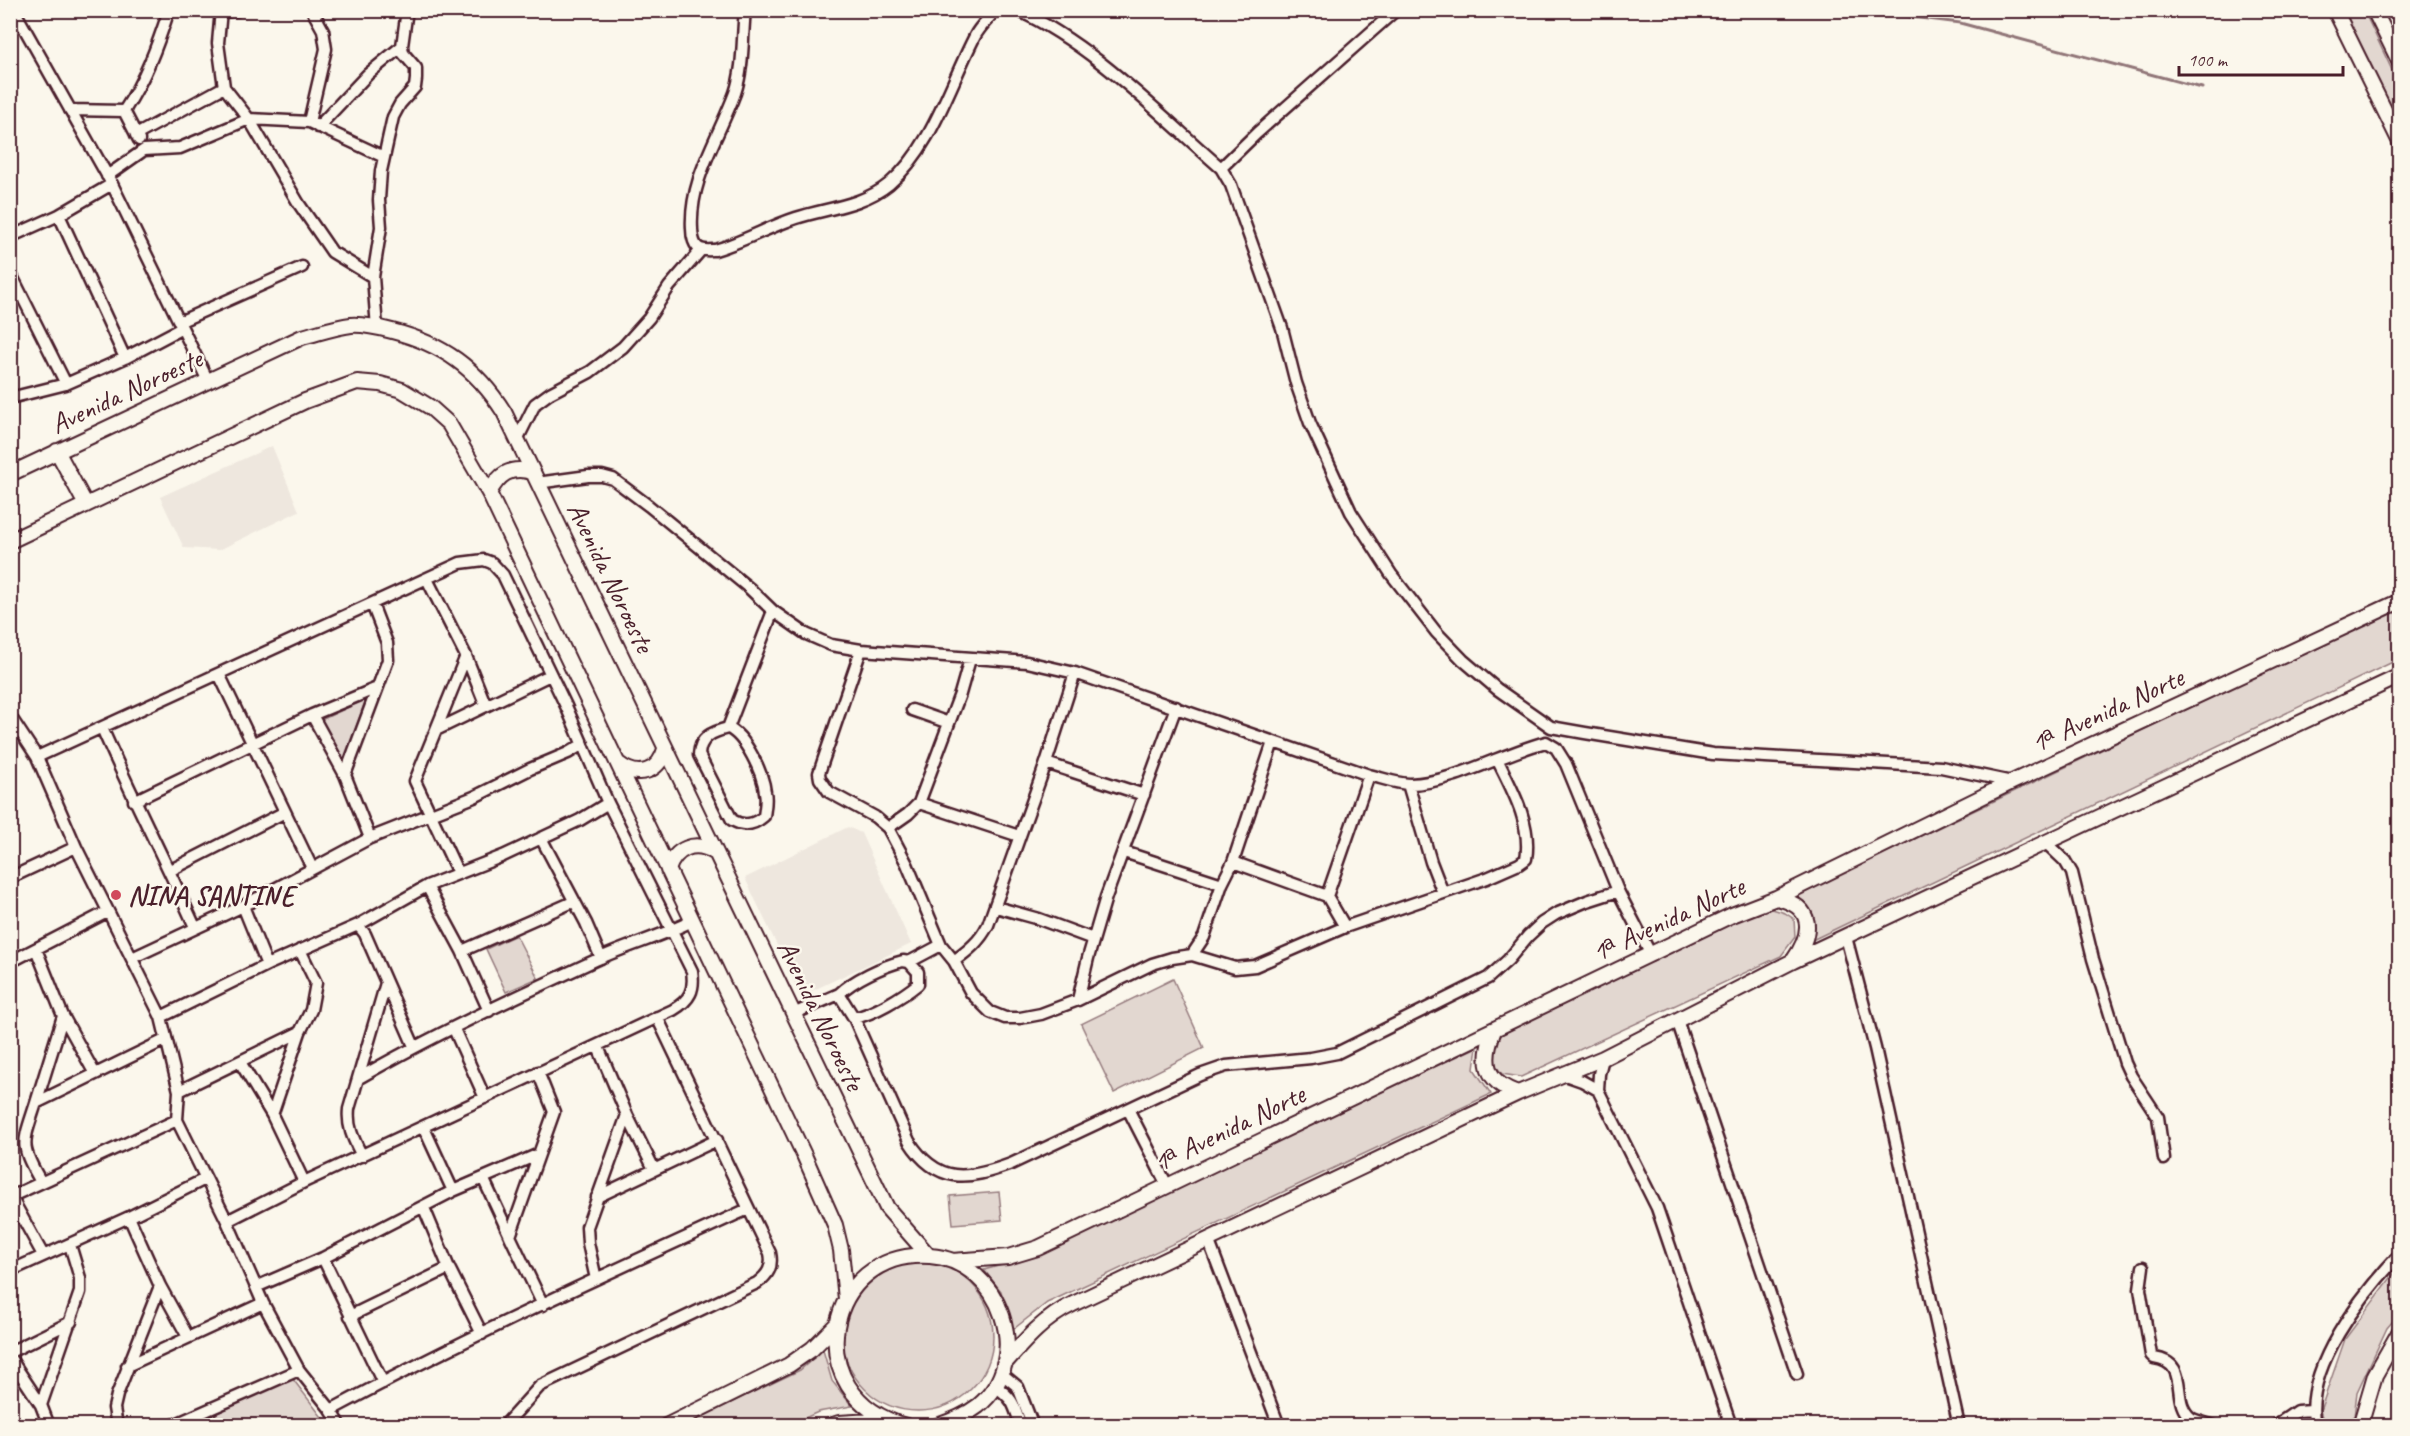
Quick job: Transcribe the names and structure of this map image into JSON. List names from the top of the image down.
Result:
{
  "streets": {
    "main road": ["Avenida Noroeste", "1ᵃ Avenida Norte"]
  },
  "places": ["NINA SANTINE"],
  "scale_bar": "100 m"
}
